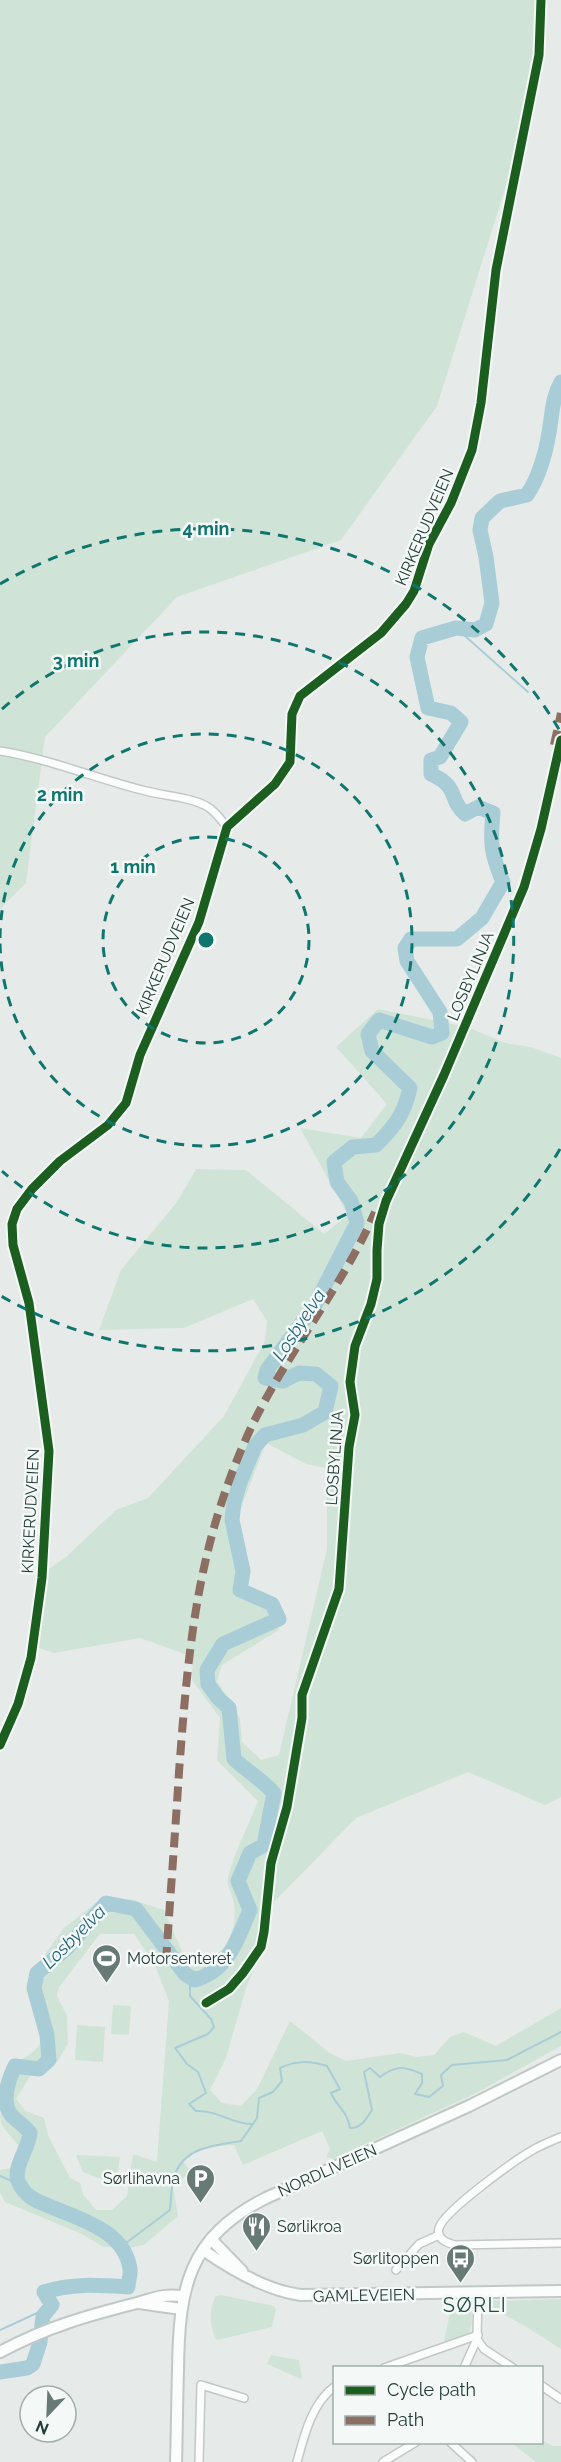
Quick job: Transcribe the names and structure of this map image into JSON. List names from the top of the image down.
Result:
{
  "streets": {
    "main road": ["NORDLIVEIEN", "GAMLEVEIEN"],
    "street": ["KIRKERUDVEIEN"],
    "cycle path": ["LOSBYLINJA"]
  },
  "crossings": [
    ["NORDLIVEIEN", "GAMLEVEIEN"]
  ],
  "districts": ["SØRLI"],
  "water": ["Losbyelva"],
  "places": {
    "sports": ["Motorsenteret"],
    "parking": ["Sørlihavna"],
    "restaurant": ["Sørlikroa"],
    "bus stop": ["Sørlitoppen"]
  },
  "legend": ["Cycle path", "Path"],
  "north": "bottom left",
  "rings": [
    "4 min",
    "3 min",
    "2 min",
    "1 min"
  ]
}
